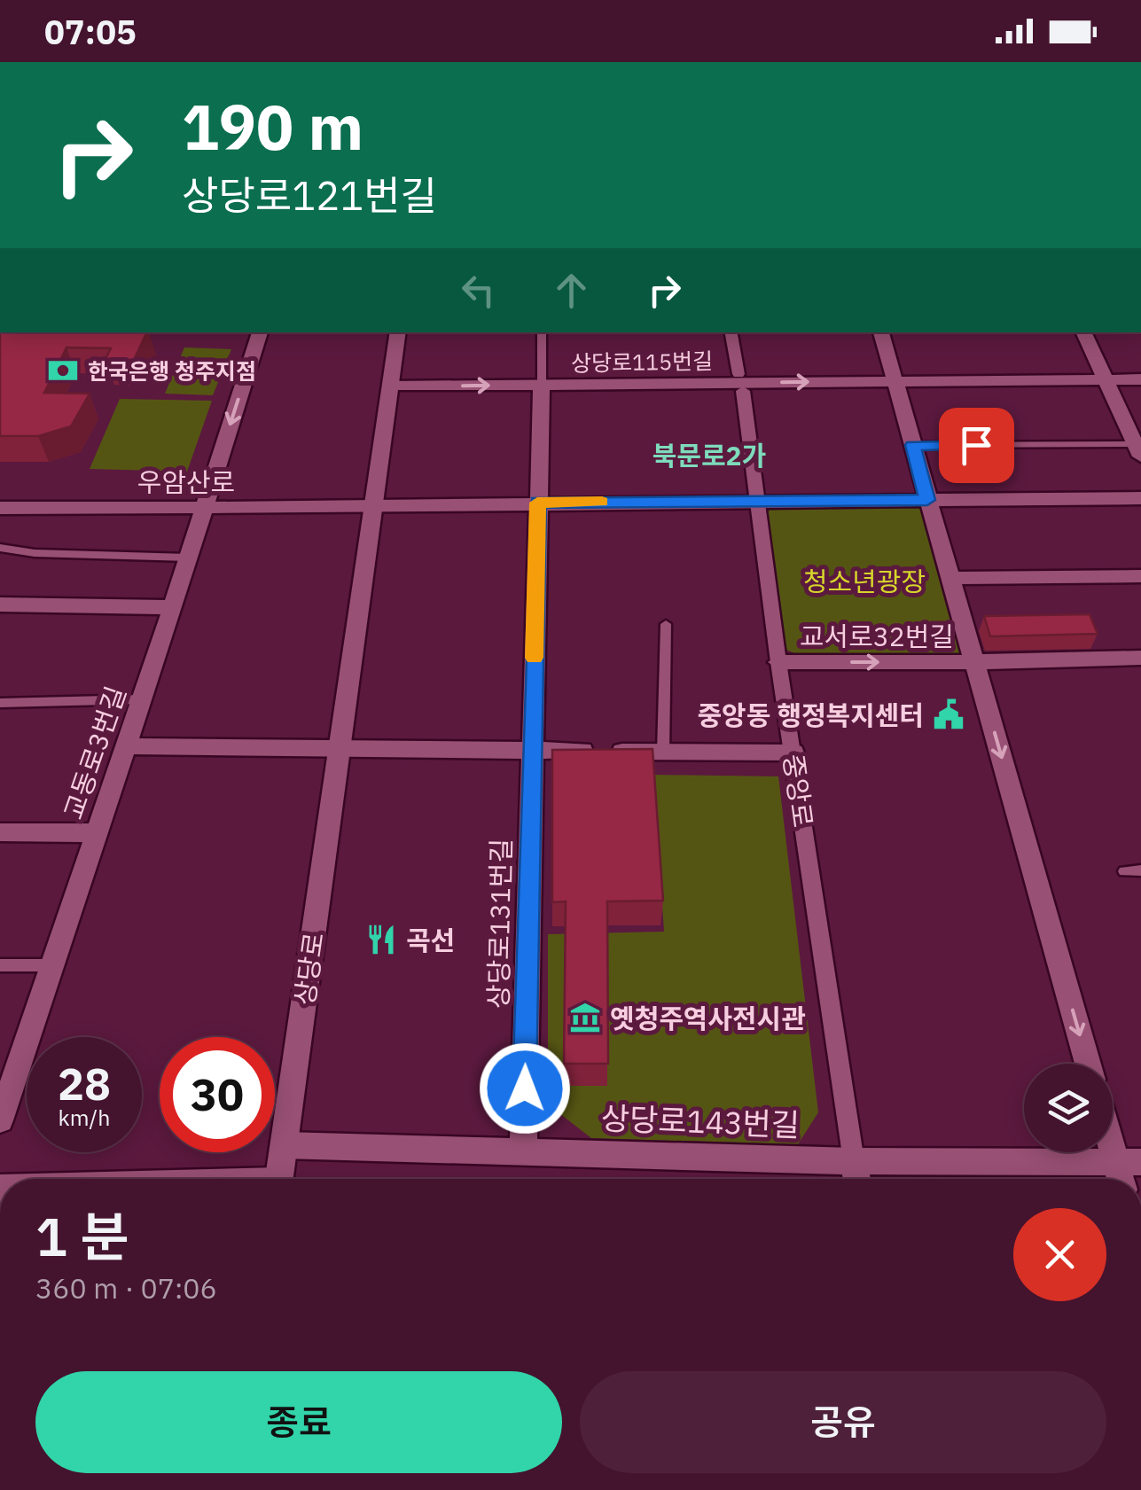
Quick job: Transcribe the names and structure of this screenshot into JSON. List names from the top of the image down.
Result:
{
  "streets": {
    "street": [
      "상당로115번길",
      "우암산로",
      "교서로32번길",
      "교동로3번길",
      "중앙로",
      "상당로131번길",
      "상당로",
      "상당로143번길"
    ]
  },
  "crossings": [
    ["상당로115번길", "교서로32번길"],
    ["상당로115번길", "상당로131번길"],
    ["상당로115번길", "상당로"],
    ["우암산로", "교서로32번길"],
    ["우암산로", "교동로3번길"],
    ["우암산로", "중앙로"],
    ["우암산로", "상당로131번길"],
    ["우암산로", "상당로"],
    ["교서로32번길", "중앙로"],
    ["중앙로", "상당로143번길"],
    ["상당로131번길", "상당로143번길"],
    ["상당로", "상당로143번길"]
  ],
  "one_way": ["상당로115번길"],
  "districts": ["북문로2가"],
  "parks": ["청소년광장"],
  "places": {
    "bank": ["한국은행 청주지점"],
    "public building": ["중앙동 행정복지센터"],
    "restaurant": ["곡선"],
    "museum": ["옛청주역사전시관"]
  },
  "page": {
    "status": "07:05",
    "turn": ["190 m", "상당로121번길"],
    "speed": "28 km/h",
    "limit": "30",
    "heading": ["1 분", "360 m · 07:06"],
    "buttons": ["종료", "공유"]
  }
}
